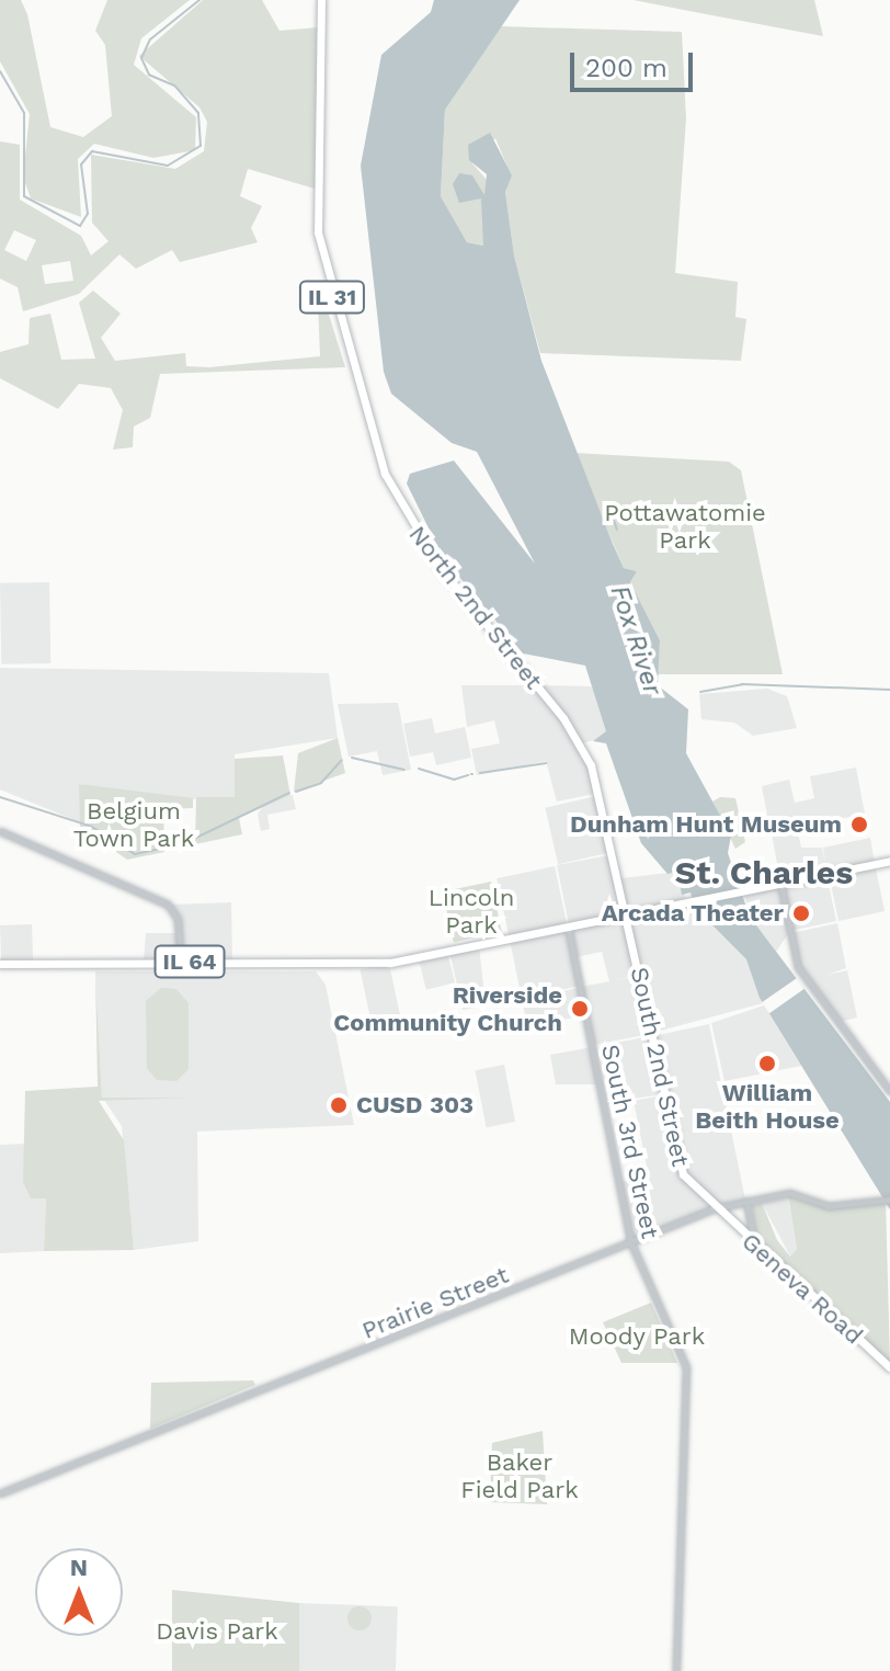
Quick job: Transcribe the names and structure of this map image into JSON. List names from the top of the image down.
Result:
{
  "streets": {
    "main road": [
      "IL 31",
      "North 2nd Street",
      "IL 64",
      "South 2nd Street",
      "Geneva Road"
    ],
    "street": ["South 3rd Street", "Prairie Street"]
  },
  "crossings": [
    ["North 2nd Street", "IL 64"],
    ["North 2nd Street", "South 2nd Street"],
    ["IL 64", "South 2nd Street"],
    ["IL 64", "South 3rd Street"],
    ["South 2nd Street", "Geneva Road"],
    ["South 2nd Street", "Prairie Street"],
    ["South 3rd Street", "Prairie Street"],
    ["Geneva Road", "Prairie Street"]
  ],
  "districts": ["St. Charles"],
  "water": ["Fox River"],
  "parks": [
    "Pottawatomie Park",
    "Belgium Town Park",
    "Lincoln Park",
    "Moody Park",
    "Baker Field Park",
    "Davis Park"
  ],
  "places": [
    "Dunham Hunt Museum",
    "Arcada Theater",
    "Riverside Community Church",
    "William Beith House",
    "CUSD 303"
  ],
  "scale_bar": "200 m",
  "north": "top"
}
